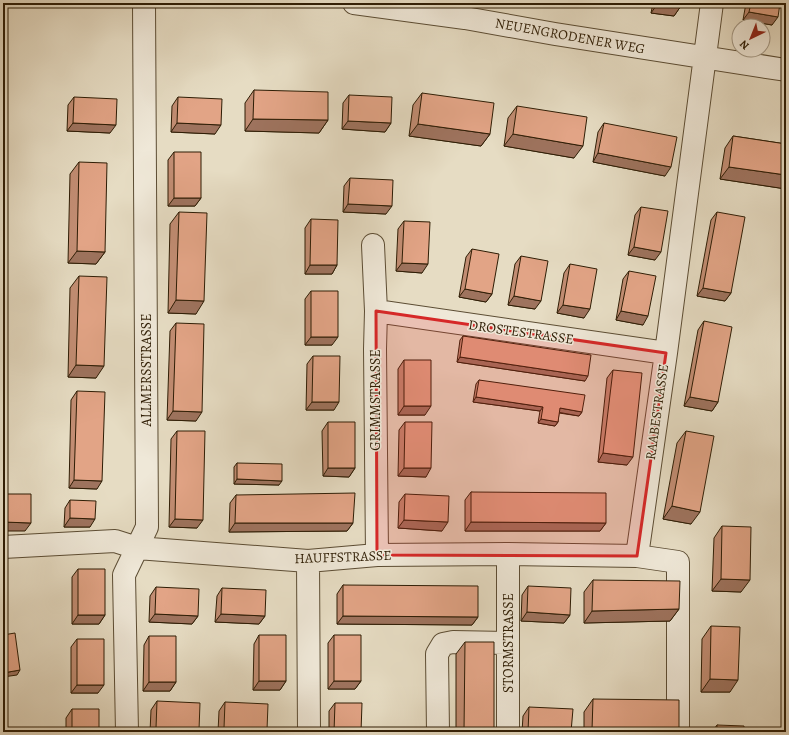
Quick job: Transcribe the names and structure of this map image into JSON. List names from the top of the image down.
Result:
{
  "streets": {
    "street": [
      "NEUENGRODENER WEG",
      "DROSTESTRASSE",
      "ALLMERSSTRASSE",
      "GRIMMSTRASSE",
      "RAABESTRASSE",
      "HAUFFSTRASSE",
      "STORMSTRASSE"
    ]
  },
  "crossings": [
    ["NEUENGRODENER WEG", "RAABESTRASSE"],
    ["DROSTESTRASSE", "GRIMMSTRASSE"],
    ["DROSTESTRASSE", "RAABESTRASSE"],
    ["ALLMERSSTRASSE", "HAUFFSTRASSE"],
    ["GRIMMSTRASSE", "HAUFFSTRASSE"],
    ["RAABESTRASSE", "HAUFFSTRASSE"],
    ["HAUFFSTRASSE", "STORMSTRASSE"]
  ],
  "north": "bottom left"
}
